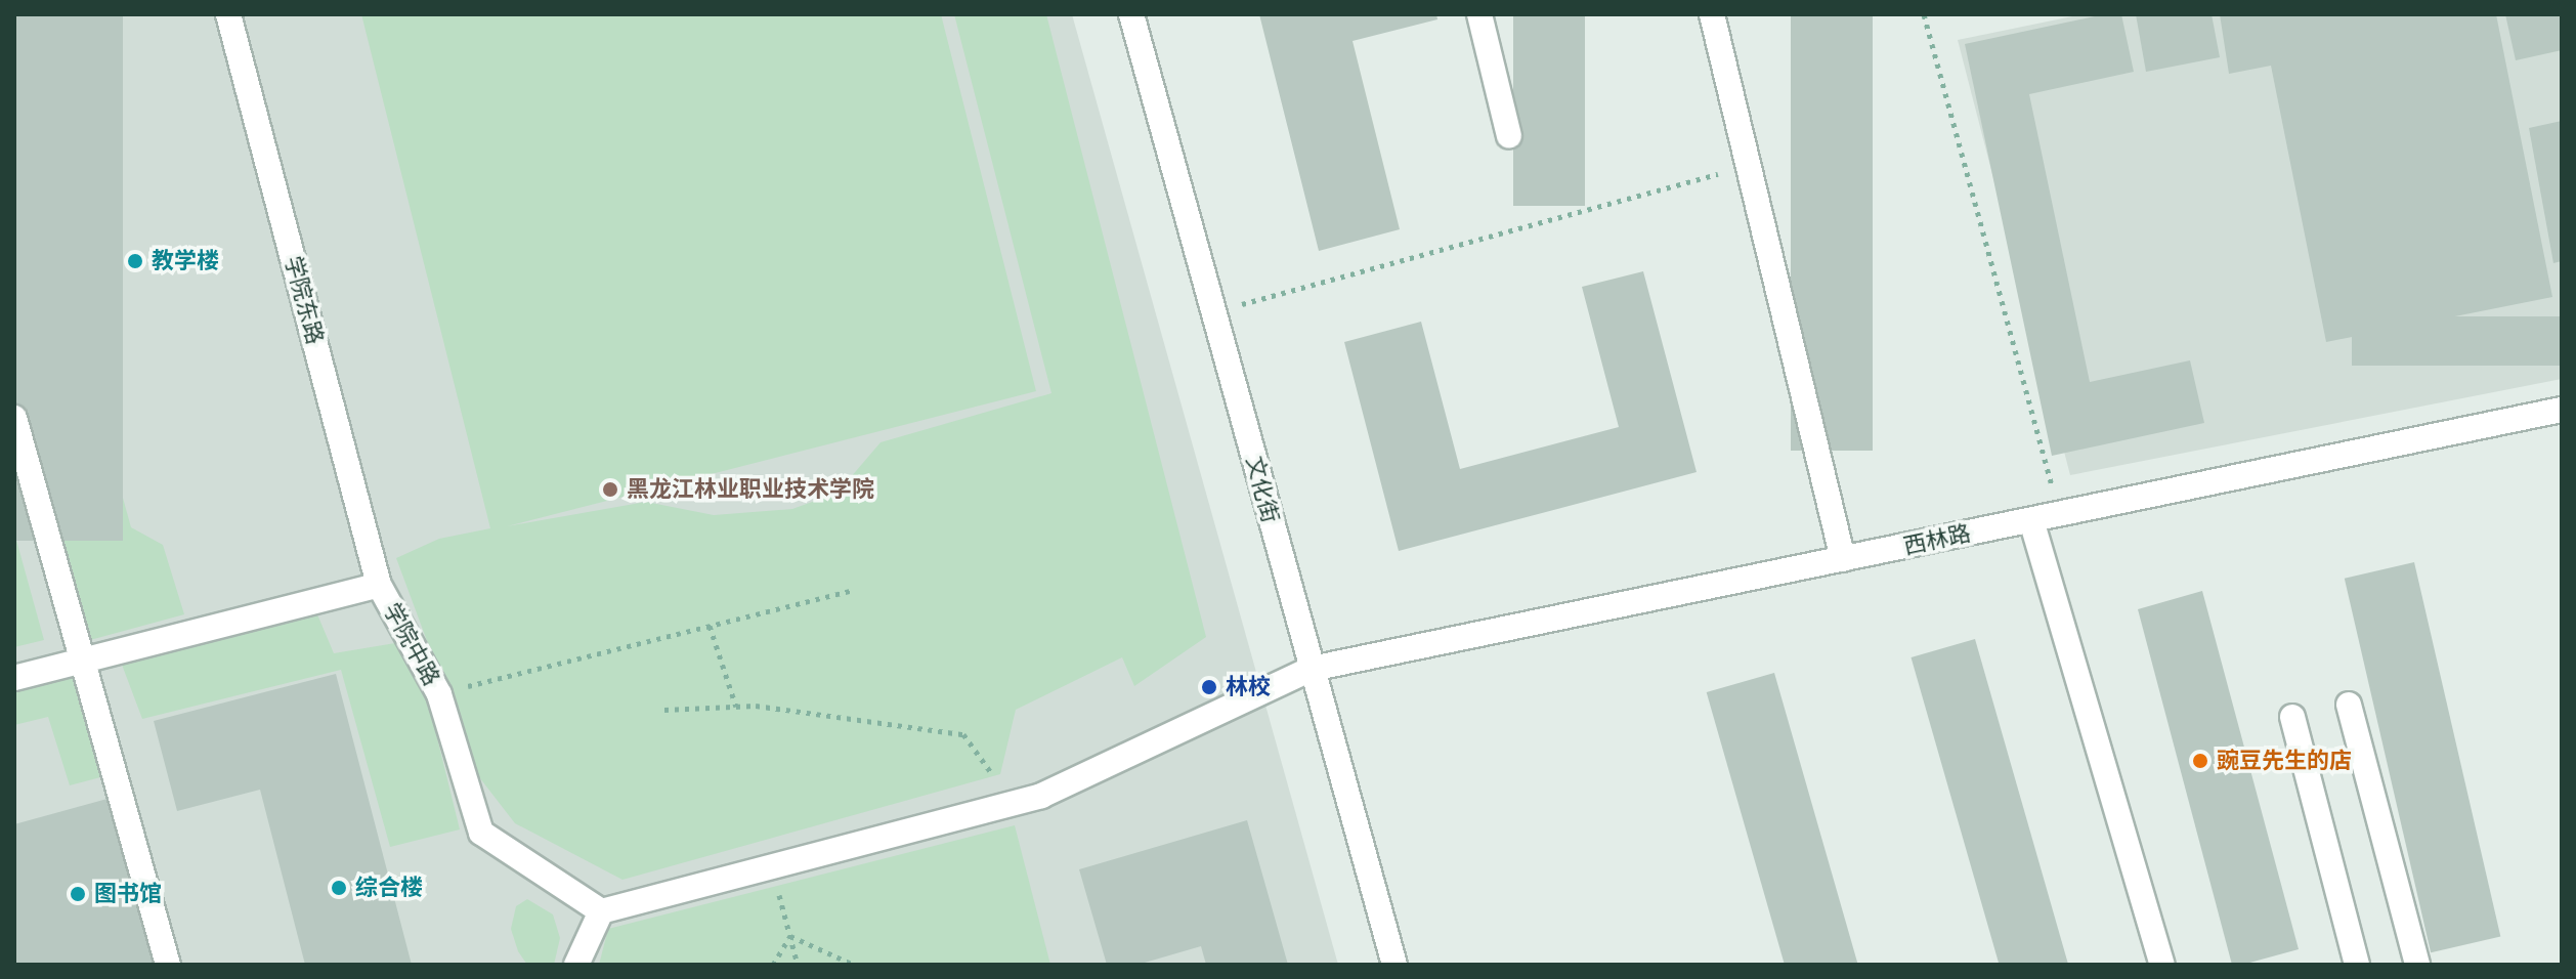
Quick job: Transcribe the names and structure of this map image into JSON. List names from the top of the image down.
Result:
{
  "streets": {
    "street": [
      "学院东路",
      "文化街",
      "西林路",
      "学院中路"
    ]
  },
  "crossings": [
    ["学院东路", "学院中路"],
    ["文化街", "西林路"],
    ["西林路", "学院中路"]
  ],
  "places": [
    "教学楼",
    "黑龙江林业职业技术学院",
    "林校",
    "豌豆先生的店",
    "综合楼",
    "图书馆"
  ]
}
